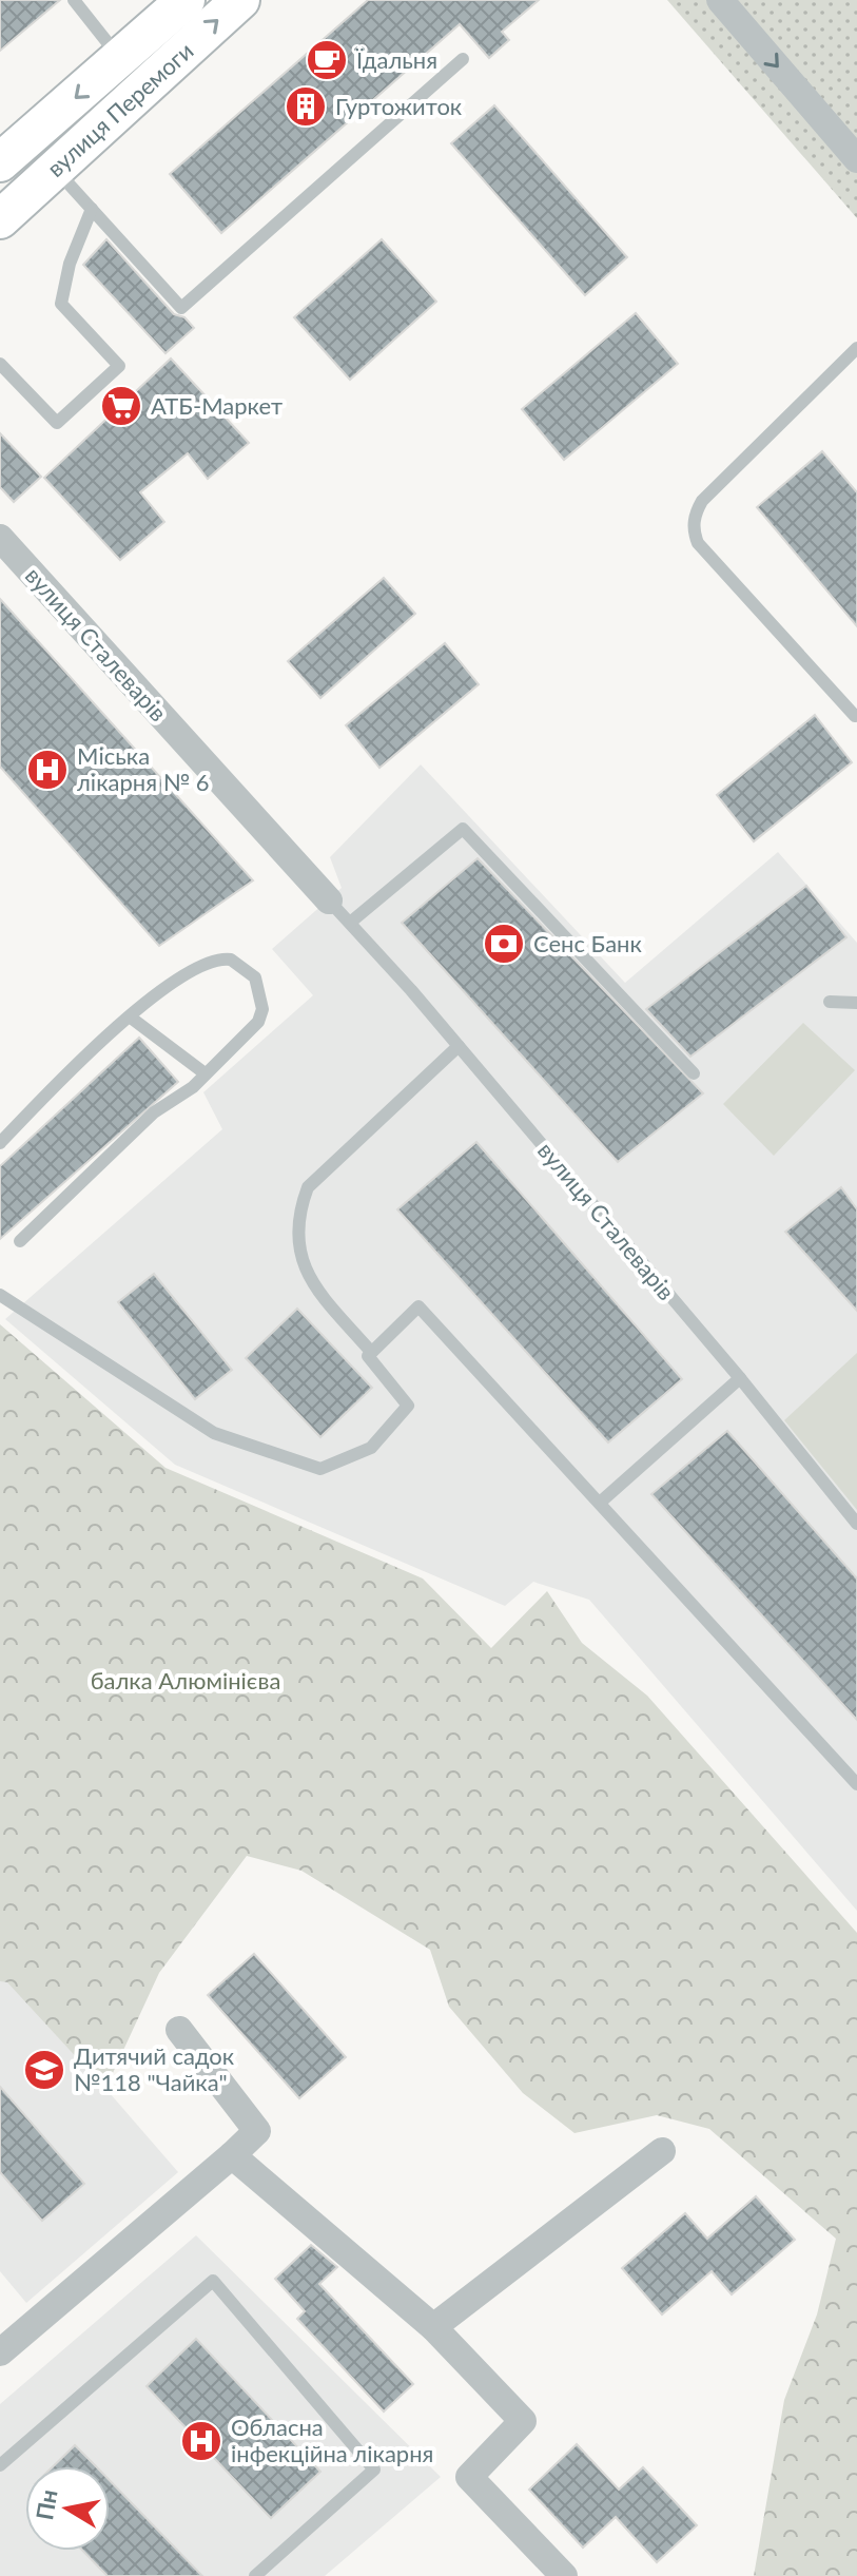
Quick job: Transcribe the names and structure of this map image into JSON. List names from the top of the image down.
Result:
{
  "streets": {
    "main road": ["вулиця Перемоги"],
    "street": ["вулиця Сталеварів"]
  },
  "parks": ["балка Алюмінієва"],
  "places": {
    "cafe": ["Їдальня"],
    "building": ["Гуртожиток"],
    "supermarket": ["АТБ-Маркет"],
    "hospital": ["Мiська лiкарня № 6", "Обласна інфекційна лікарня"],
    "bank": ["Сенс Банк"],
    "school or university": ["Дитячий садок №118 \"Чайка\""]
  },
  "north": "left"
}
